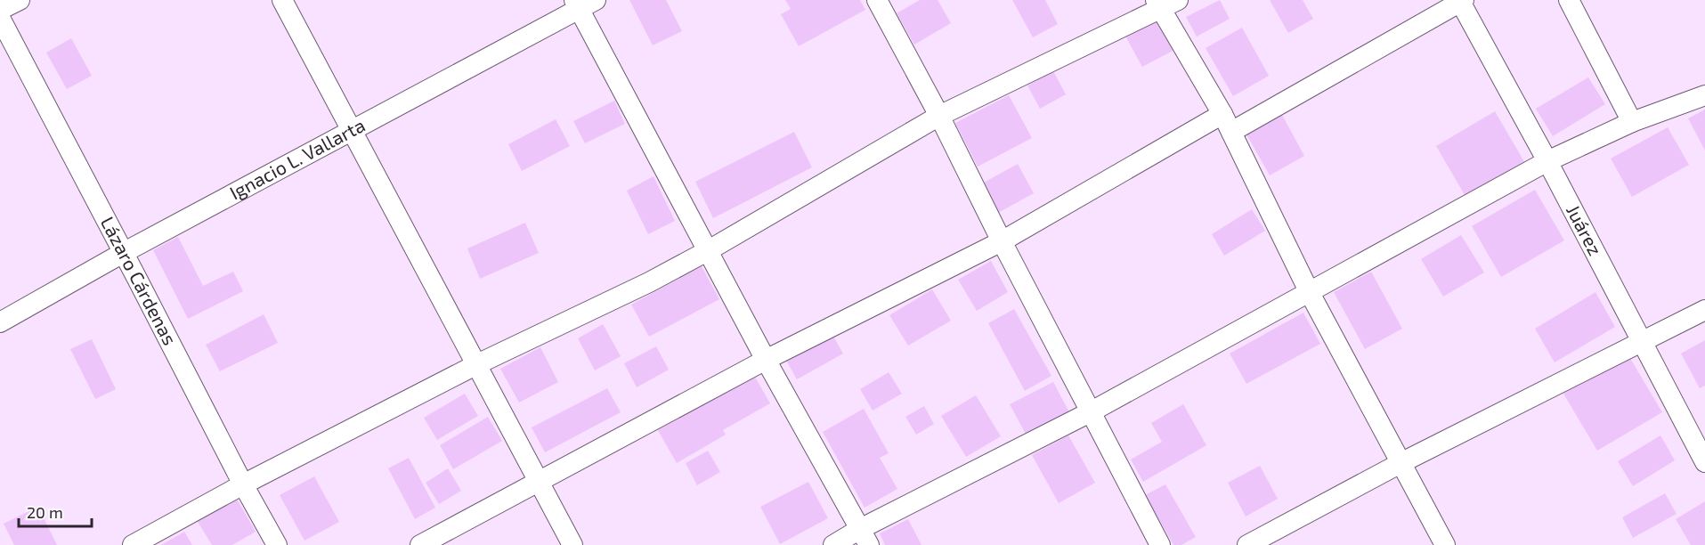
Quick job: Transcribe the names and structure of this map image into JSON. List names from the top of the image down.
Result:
{
  "streets": {
    "street": ["Ignacio L. Vallarta", "Juárez", "Lázaro Cárdenas"]
  },
  "crossings": [
    ["Ignacio L. Vallarta", "Lázaro Cárdenas"]
  ],
  "scale_bar": "20 m"
}
